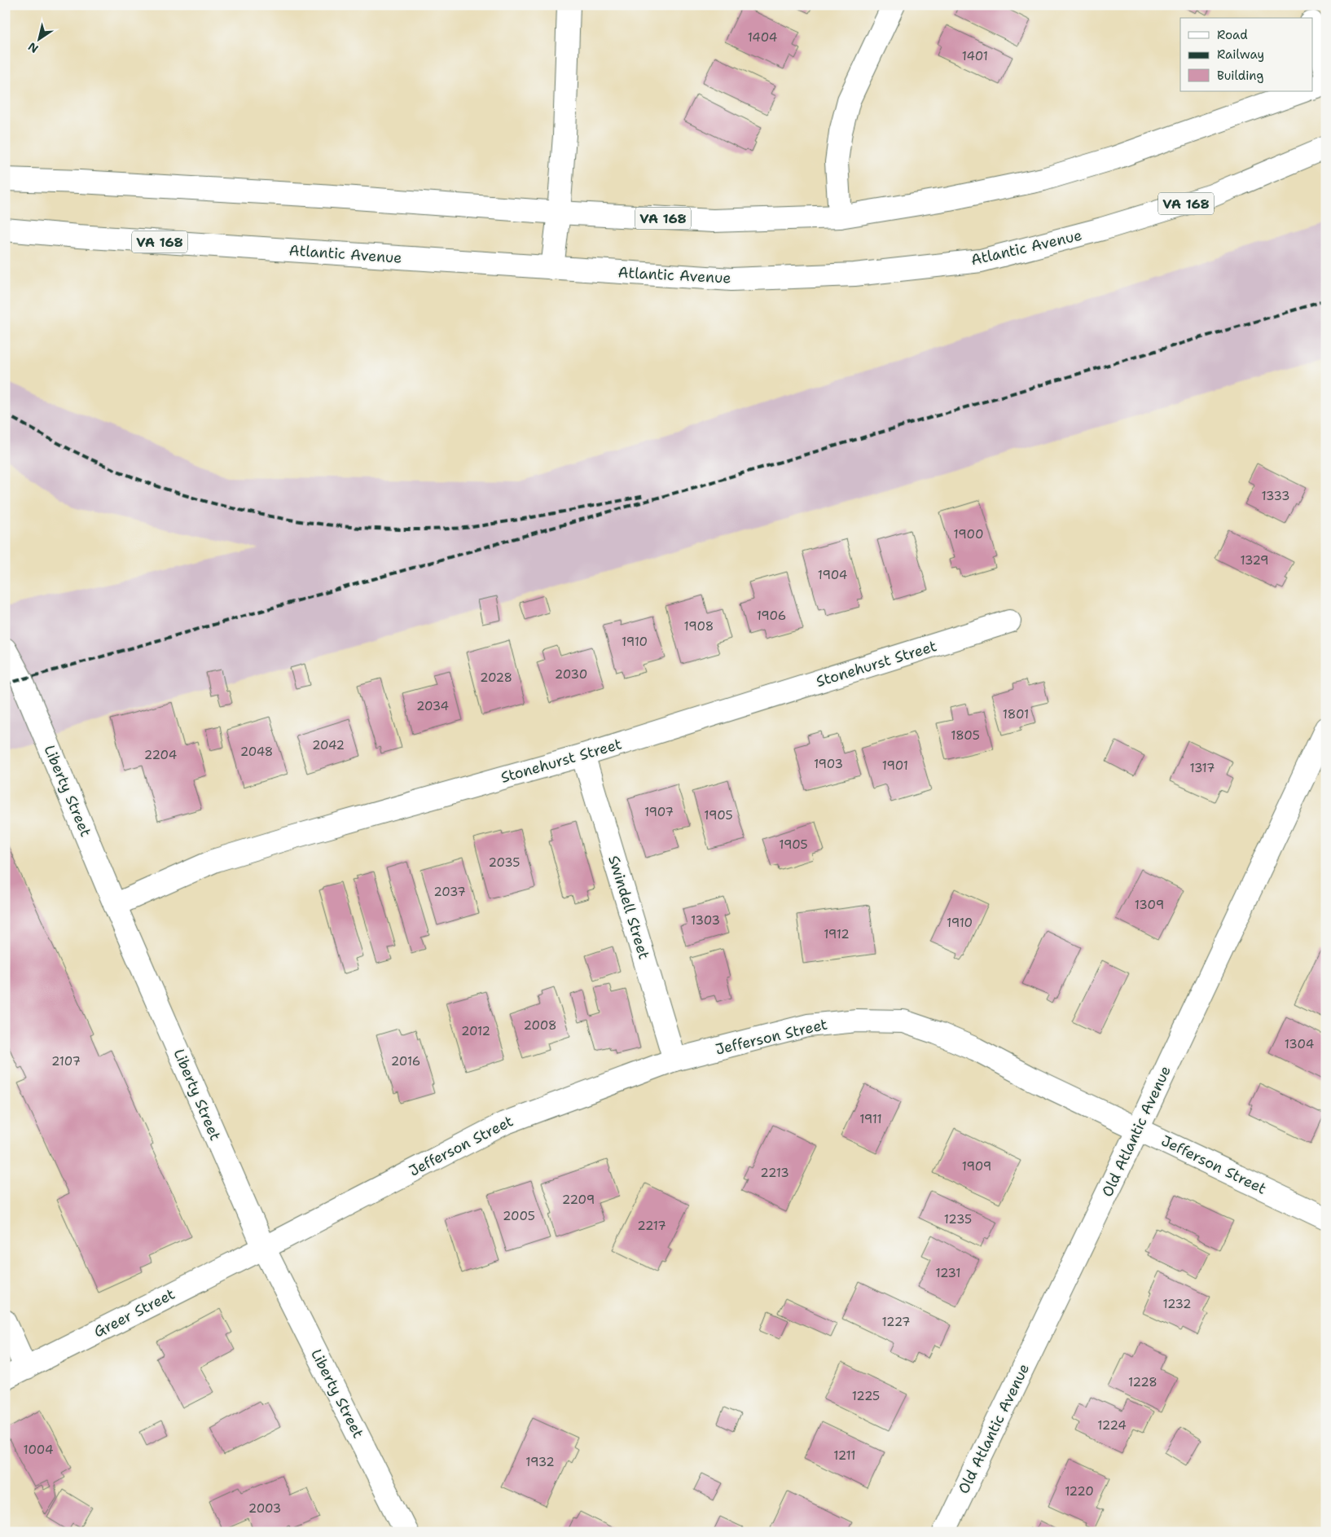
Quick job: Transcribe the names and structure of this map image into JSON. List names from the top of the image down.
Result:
{
  "streets": {
    "main road": [
      "VA 168",
      "Atlantic Avenue",
      "Stonehurst Street",
      "Liberty Street",
      "Swindell Street",
      "Jefferson Street",
      "Old Atlantic Avenue",
      "Greer Street"
    ]
  },
  "crossings": [
    ["Stonehurst Street", "Liberty Street"],
    ["Stonehurst Street", "Swindell Street"],
    ["Liberty Street", "Jefferson Street"],
    ["Liberty Street", "Greer Street"],
    ["Swindell Street", "Jefferson Street"],
    ["Jefferson Street", "Old Atlantic Avenue"],
    ["Jefferson Street", "Greer Street"]
  ],
  "house_numbers": [
    "1404",
    "1401",
    "1333",
    "1900",
    "1329",
    "1904",
    "1906",
    "1908",
    "1910",
    "2030",
    "2028",
    "2034",
    "1801",
    "1805",
    "2042",
    "2048",
    "2204",
    "1903",
    "1901",
    "1317",
    "1907",
    "1905",
    "1905",
    "2035",
    "2037",
    "1309",
    "1303",
    "1910",
    "1912",
    "2008",
    "2012",
    "1304",
    "2107",
    "2016",
    "1911",
    "1909",
    "2213",
    "2209",
    "2005",
    "1235",
    "2217",
    "1231",
    "1232",
    "1227",
    "1228",
    "1225",
    "1224",
    "1004",
    "1211",
    "1932",
    "1220",
    "2003"
  ],
  "legend": ["Road", "Railway", "Building"],
  "north": "bottom left"
}
